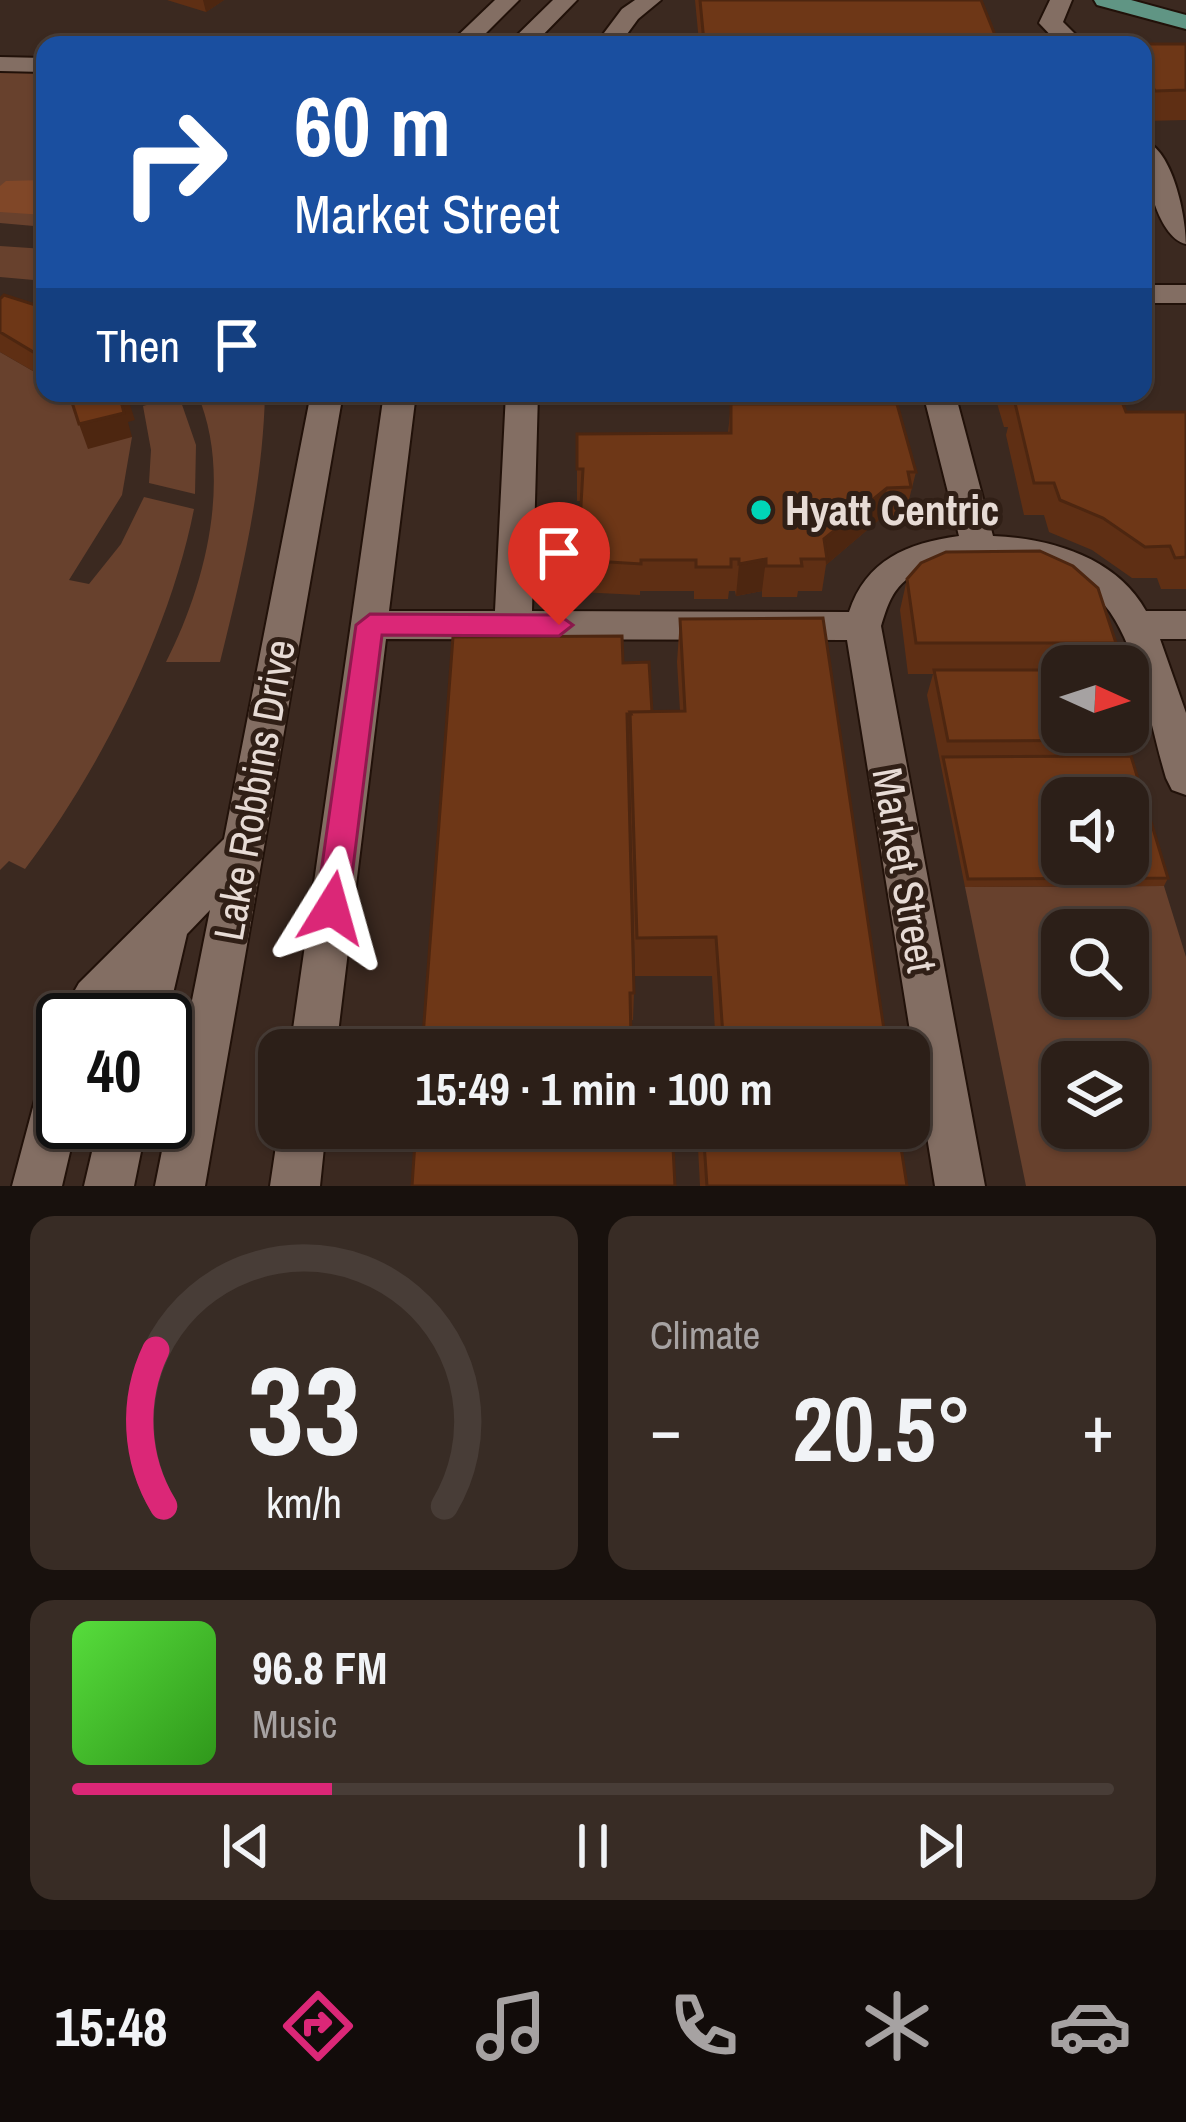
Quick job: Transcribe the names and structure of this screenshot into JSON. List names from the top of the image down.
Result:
{
  "streets": {
    "street": ["Lake Robbins Drive", "Market Street"]
  },
  "places": ["Hyatt Centric"],
  "north": "right",
  "page": {
    "turn": ["60 m", "Market Street"],
    "then": "Then",
    "limit": "40",
    "trip": "15:49 · 1 min · 100 m",
    "tile": "Climate",
    "heat": ["−", "20.5°", "+"],
    "song": ["96.8 FM", "Music"],
    "tabs": "15:48",
    "gauge": ["33", "km/h"]
  }
}
